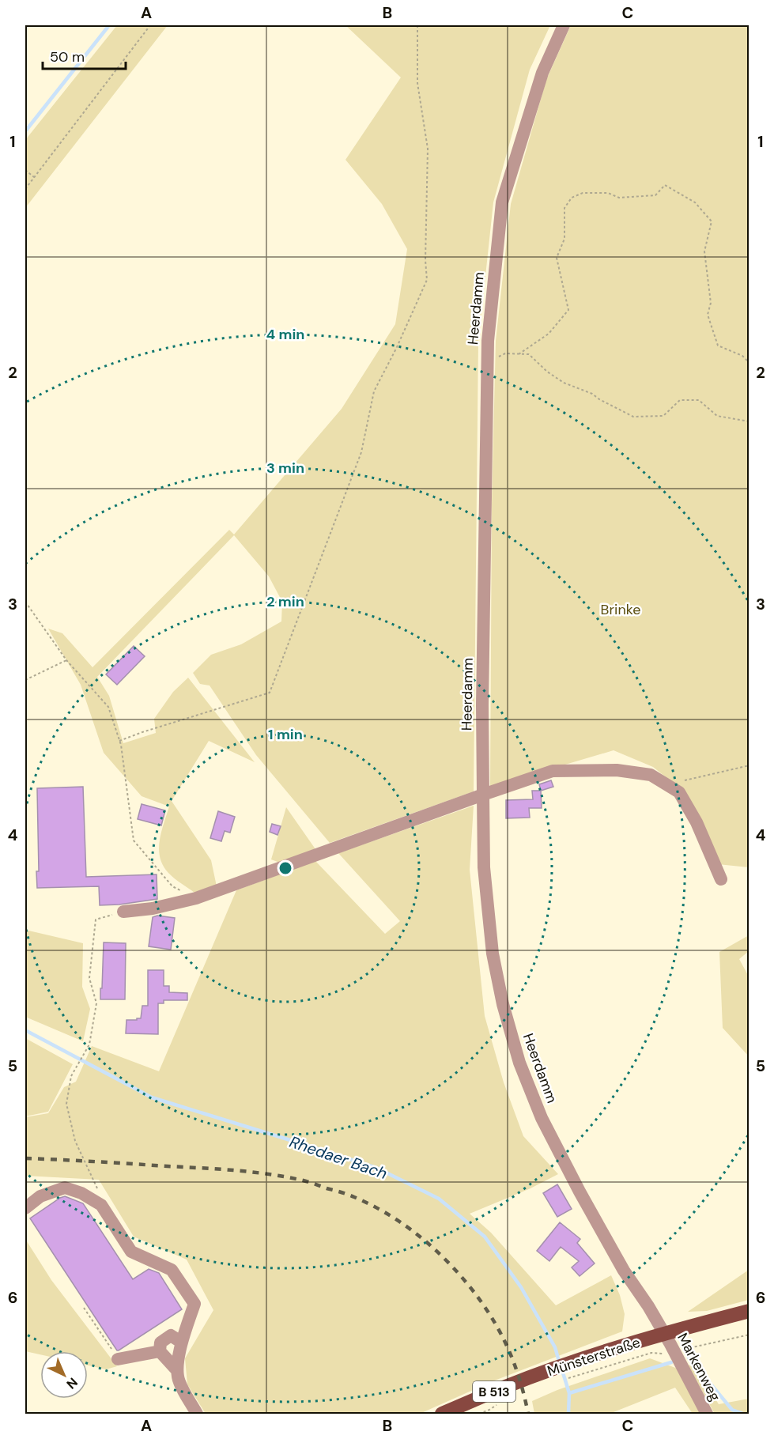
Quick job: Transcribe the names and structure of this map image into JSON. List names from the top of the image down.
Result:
{
  "streets": {
    "main road": ["Münsterstraße", "B 513"],
    "street": ["Heerdamm", "Markenweg"]
  },
  "crossings": [
    ["Heerdamm", "Münsterstraße"],
    ["Heerdamm", "Markenweg"],
    ["Münsterstraße", "Markenweg"]
  ],
  "water": ["Rhedaer Bach"],
  "parks": ["Brinke"],
  "scale_bar": "50 m",
  "north": "bottom right",
  "grid": {
    "columns": ["A", "B", "C"],
    "rows": [
      "1",
      "2",
      "3",
      "4",
      "5",
      "6"
    ]
  },
  "rings": [
    "4 min",
    "3 min",
    "2 min",
    "1 min"
  ]
}
